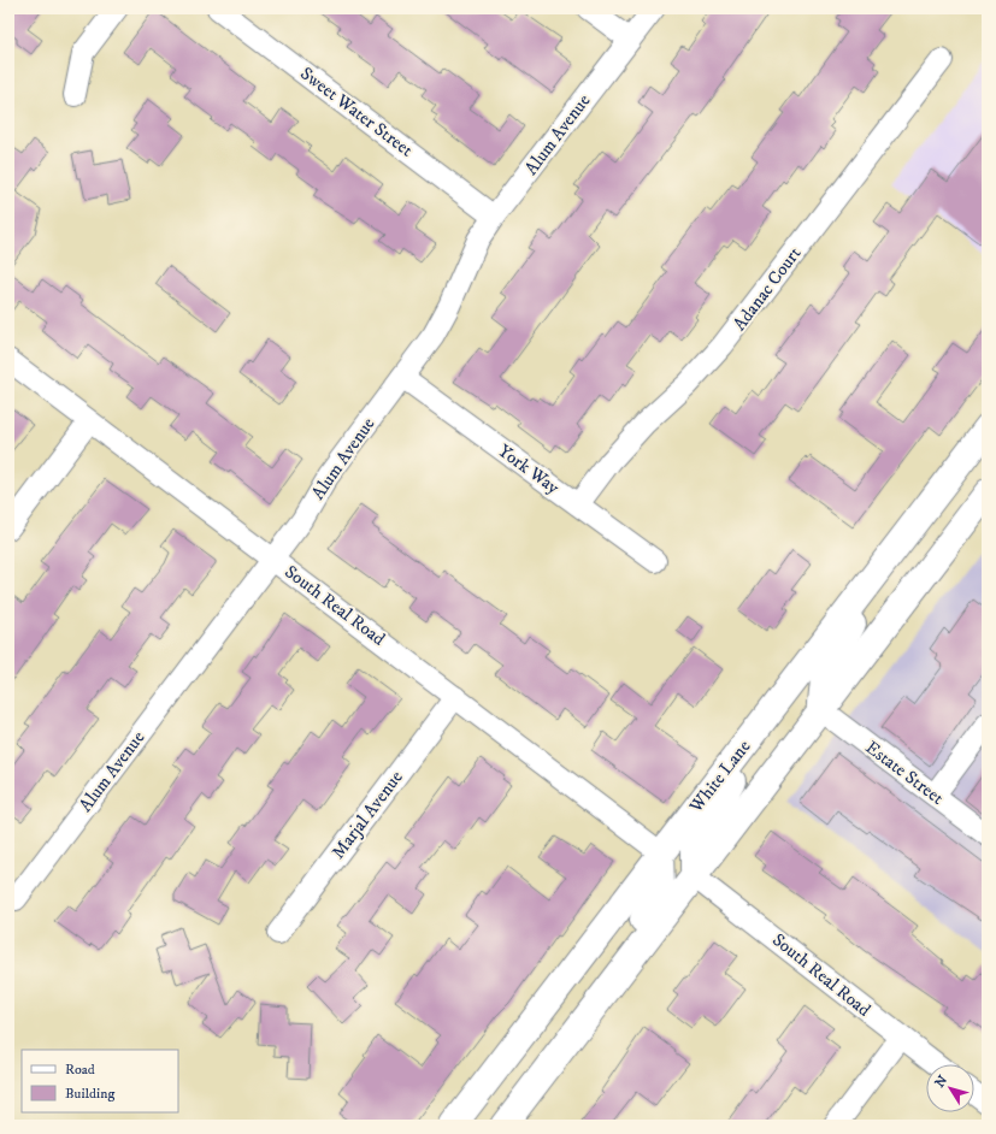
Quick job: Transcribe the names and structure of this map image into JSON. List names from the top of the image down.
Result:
{
  "streets": {
    "main road": ["White Lane"],
    "street": [
      "Sweet Water Street",
      "Alum Avenue",
      "Adanac Court",
      "York Way",
      "South Real Road",
      "Estate Street",
      "Marjal Avenue"
    ]
  },
  "crossings": [
    ["Sweet Water Street", "Alum Avenue"],
    ["Alum Avenue", "York Way"],
    ["Alum Avenue", "South Real Road"],
    ["Adanac Court", "York Way"],
    ["South Real Road", "White Lane"],
    ["South Real Road", "Marjal Avenue"]
  ],
  "legend": ["Road", "Building"],
  "north": "top left"
}
